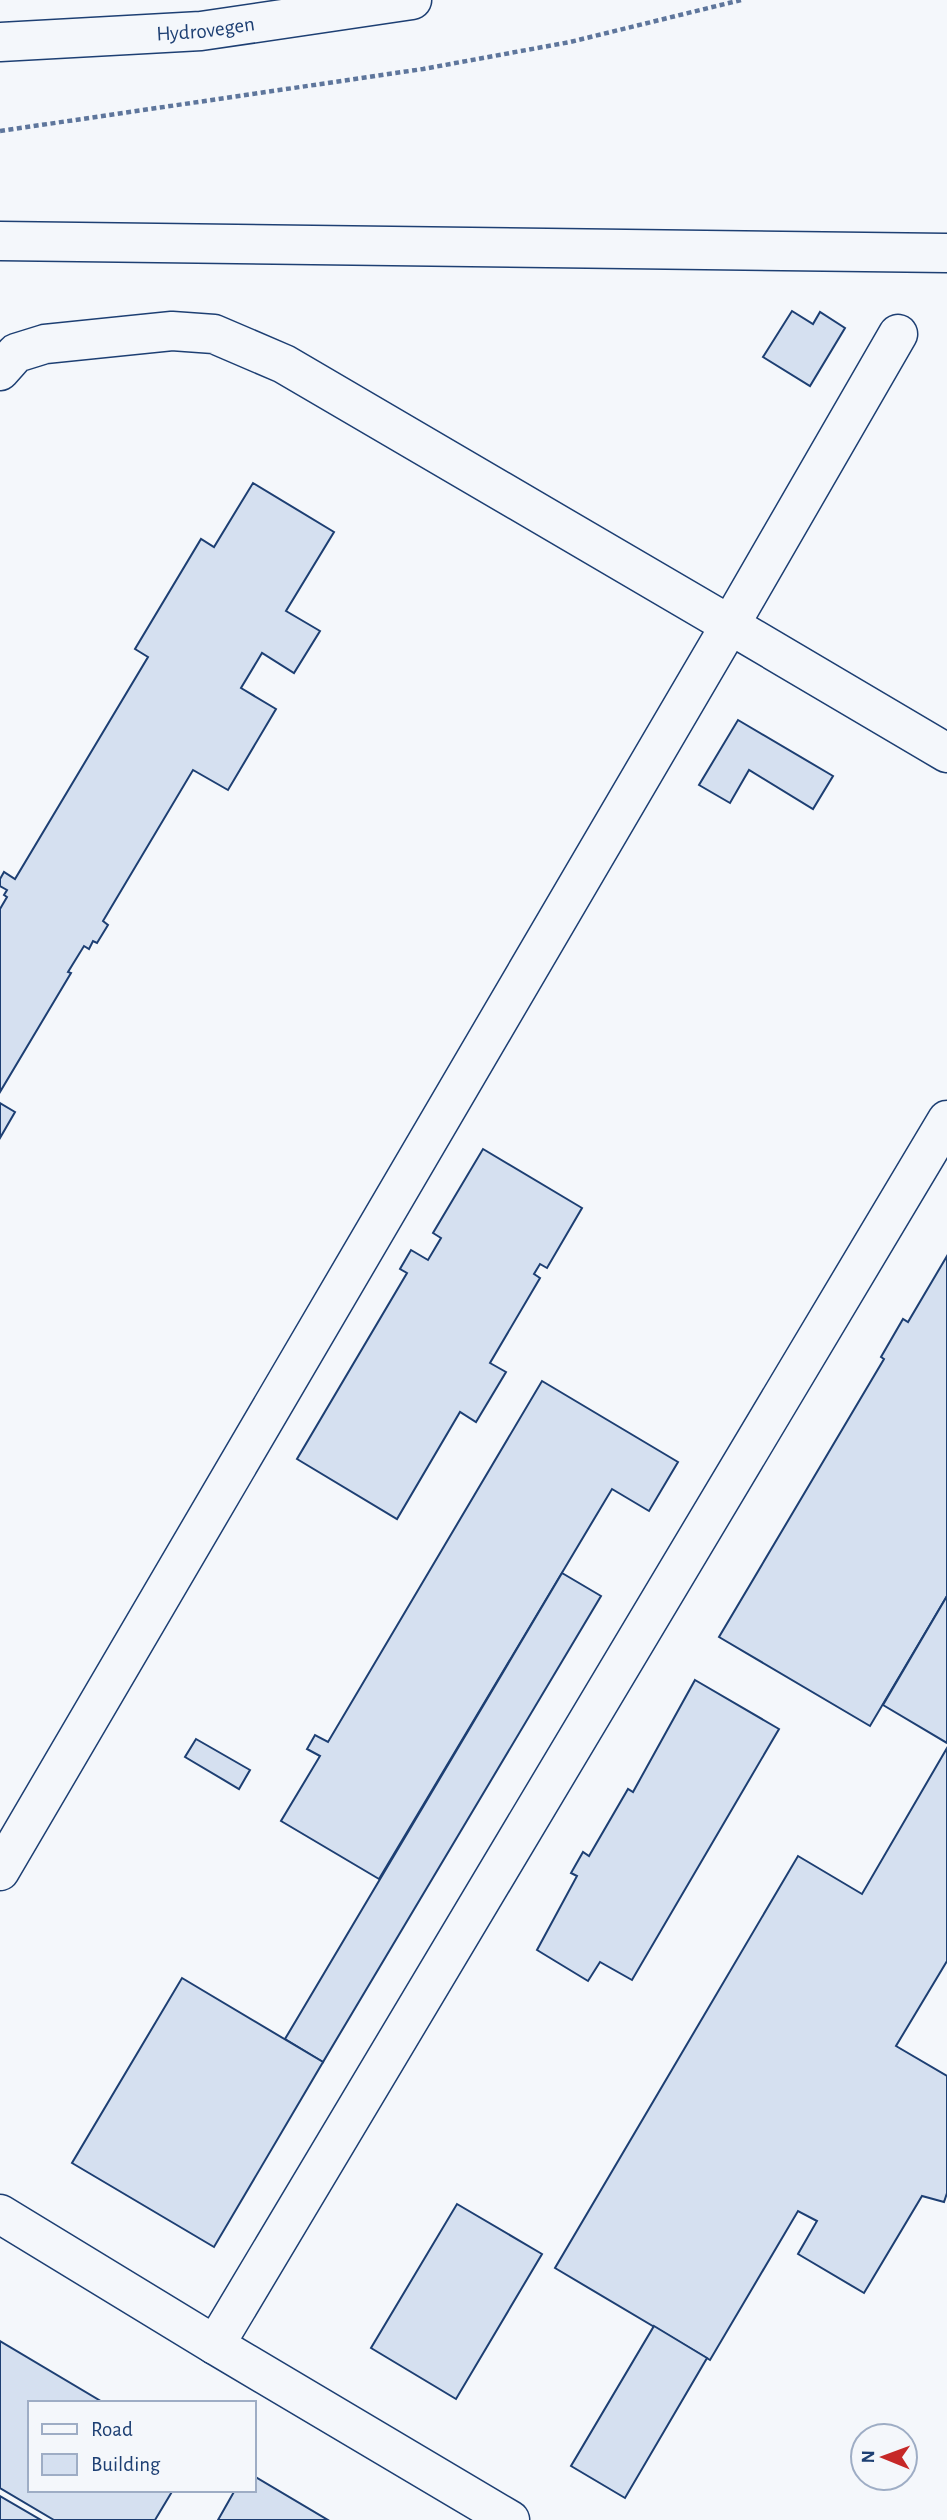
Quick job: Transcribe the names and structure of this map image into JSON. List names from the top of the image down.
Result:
{
  "streets": {
    "street": ["Hydrovegen"]
  },
  "legend": ["Road", "Building"],
  "north": "left"
}
